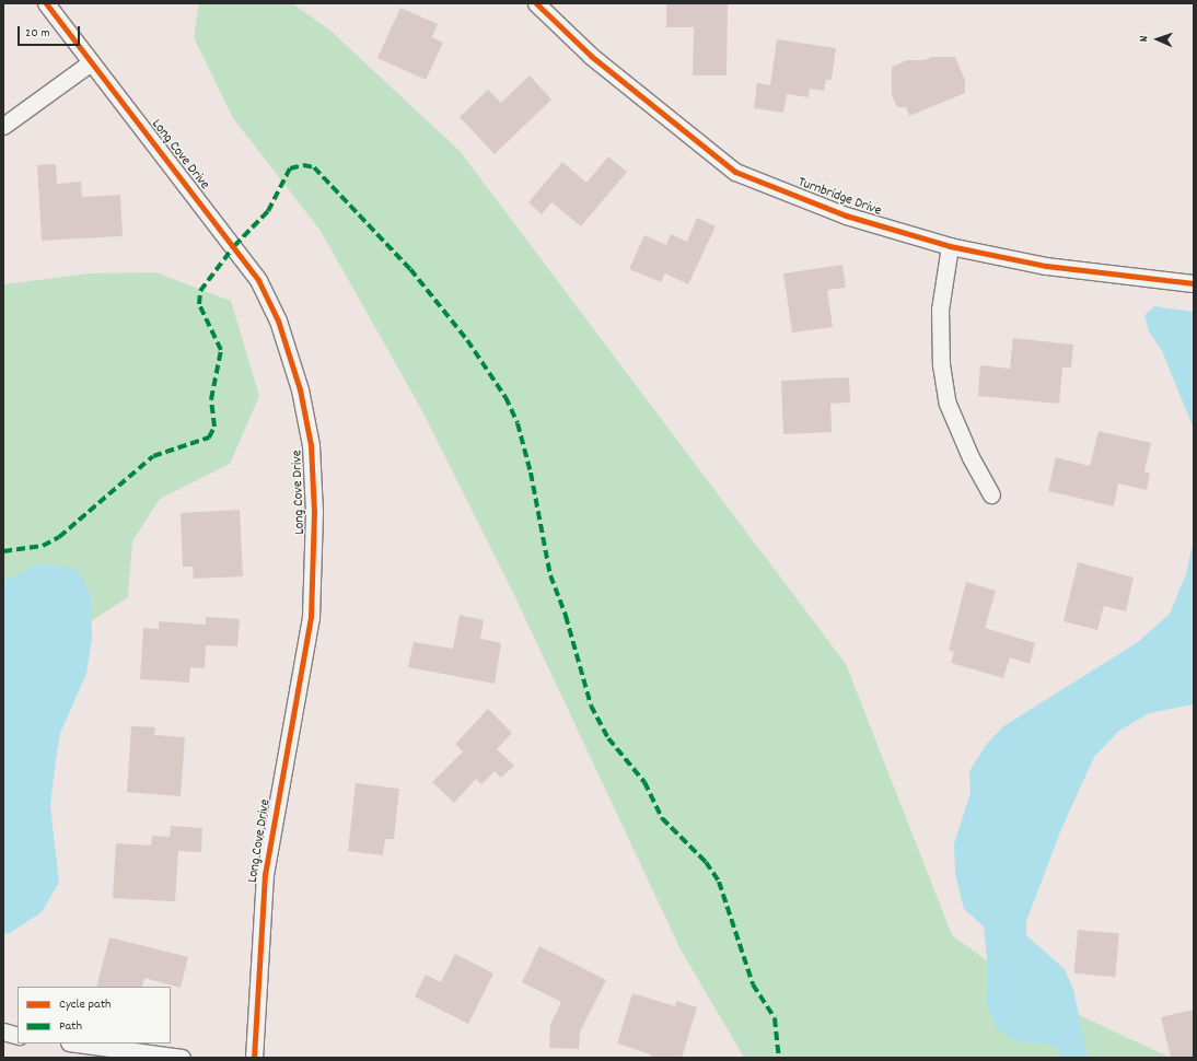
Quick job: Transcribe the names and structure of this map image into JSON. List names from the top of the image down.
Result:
{
  "streets": {
    "street": ["Long Cove Drive", "Turnbridge Drive"]
  },
  "legend": ["Cycle path", "Path"],
  "scale_bar": "20 m",
  "north": "left"
}
